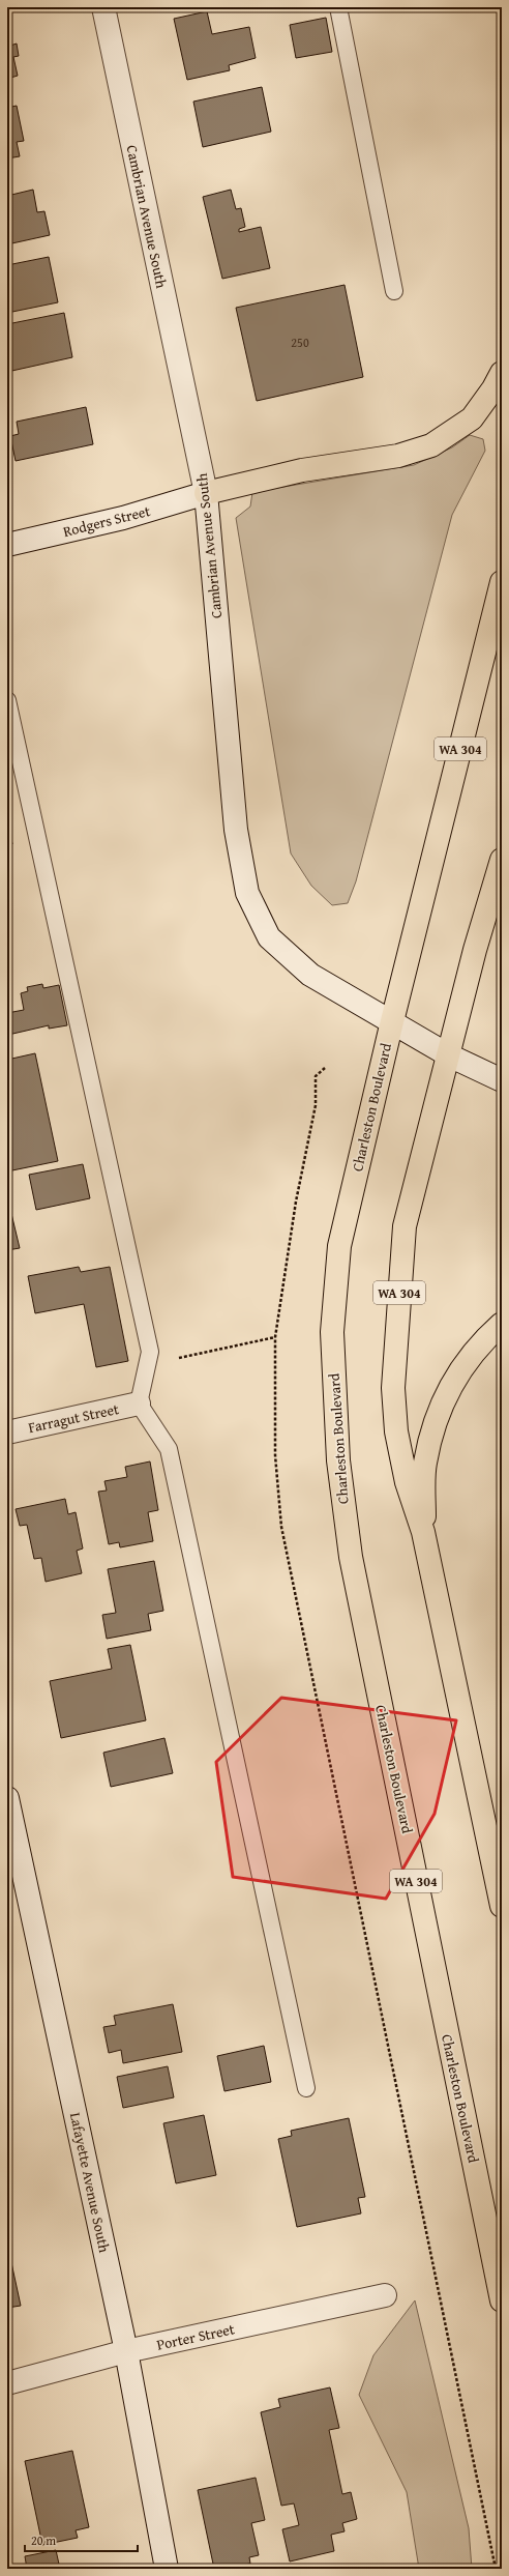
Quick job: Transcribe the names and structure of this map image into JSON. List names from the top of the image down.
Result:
{
  "streets": {
    "highway": ["WA 304", "Charleston Boulevard"],
    "street": [
      "Cambrian Avenue South",
      "Rodgers Street",
      "Farragut Street",
      "Lafayette Avenue South",
      "Porter Street"
    ]
  },
  "crossings": [
    ["Cambrian Avenue South", "Rodgers Street"],
    ["Cambrian Avenue South", "Charleston Boulevard"],
    ["Lafayette Avenue South", "Porter Street"]
  ],
  "house_numbers": ["250"],
  "scale_bar": "20 m"
}
